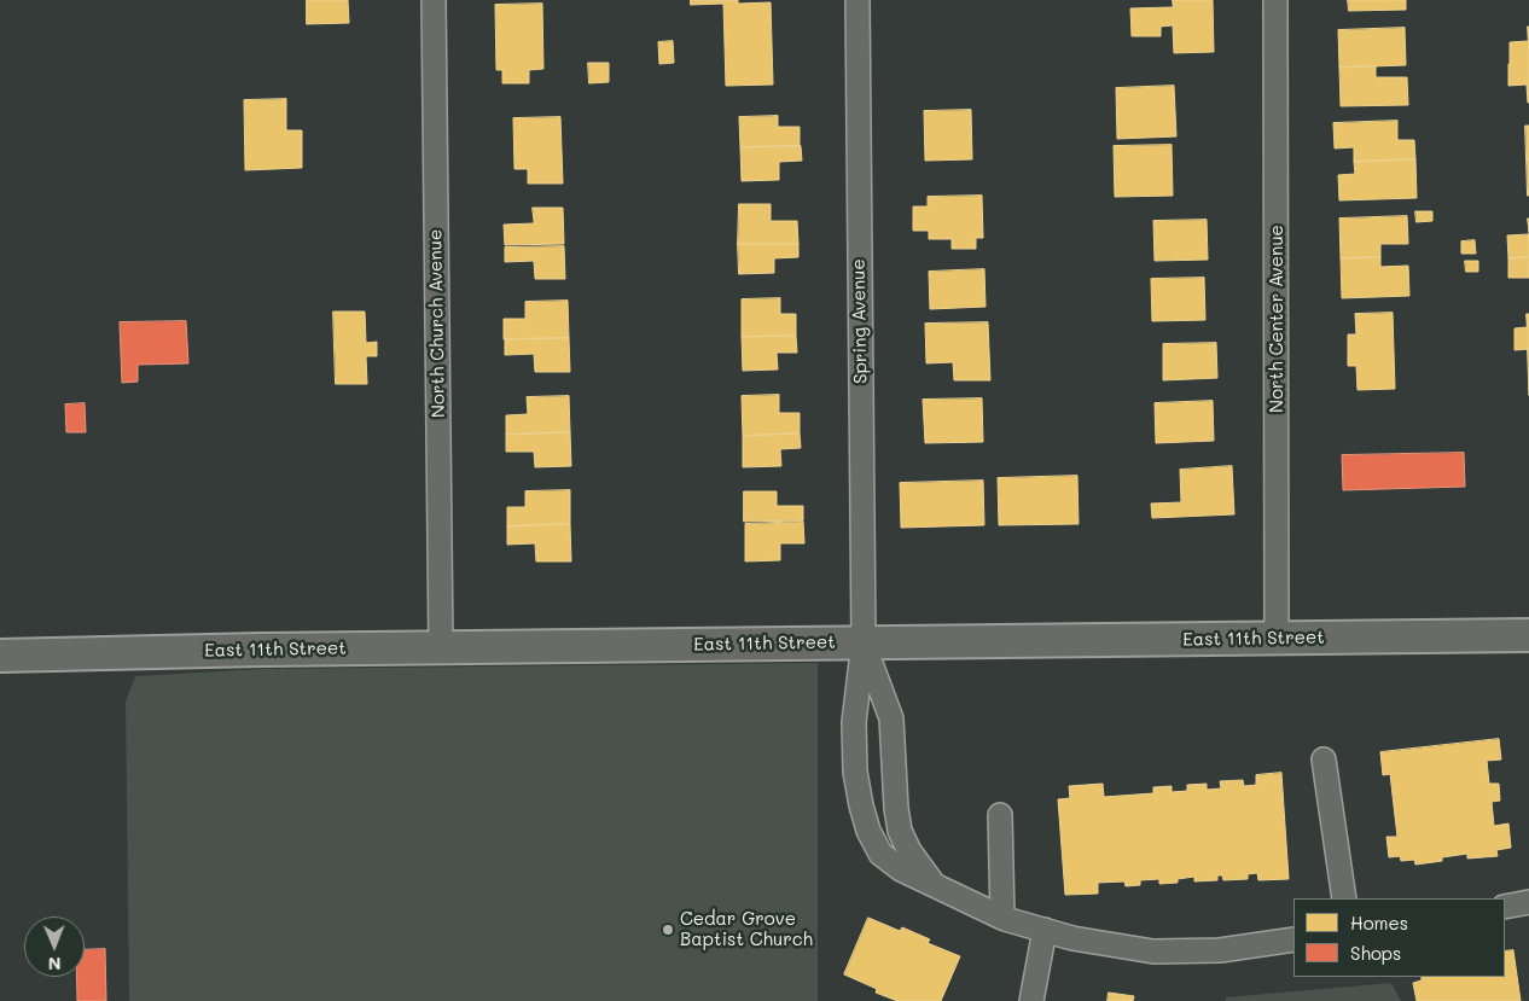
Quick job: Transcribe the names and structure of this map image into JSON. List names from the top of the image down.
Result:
{
  "streets": {
    "main road": ["East 11th Street"],
    "street": ["North Center Avenue", "Spring Avenue", "North Church Avenue"]
  },
  "crossings": [
    ["North Center Avenue", "East 11th Street"],
    ["Spring Avenue", "East 11th Street"],
    ["North Church Avenue", "East 11th Street"]
  ],
  "places": ["Cedar Grove Baptist Church"],
  "legend": ["Homes", "Shops"],
  "north": "bottom"
}
